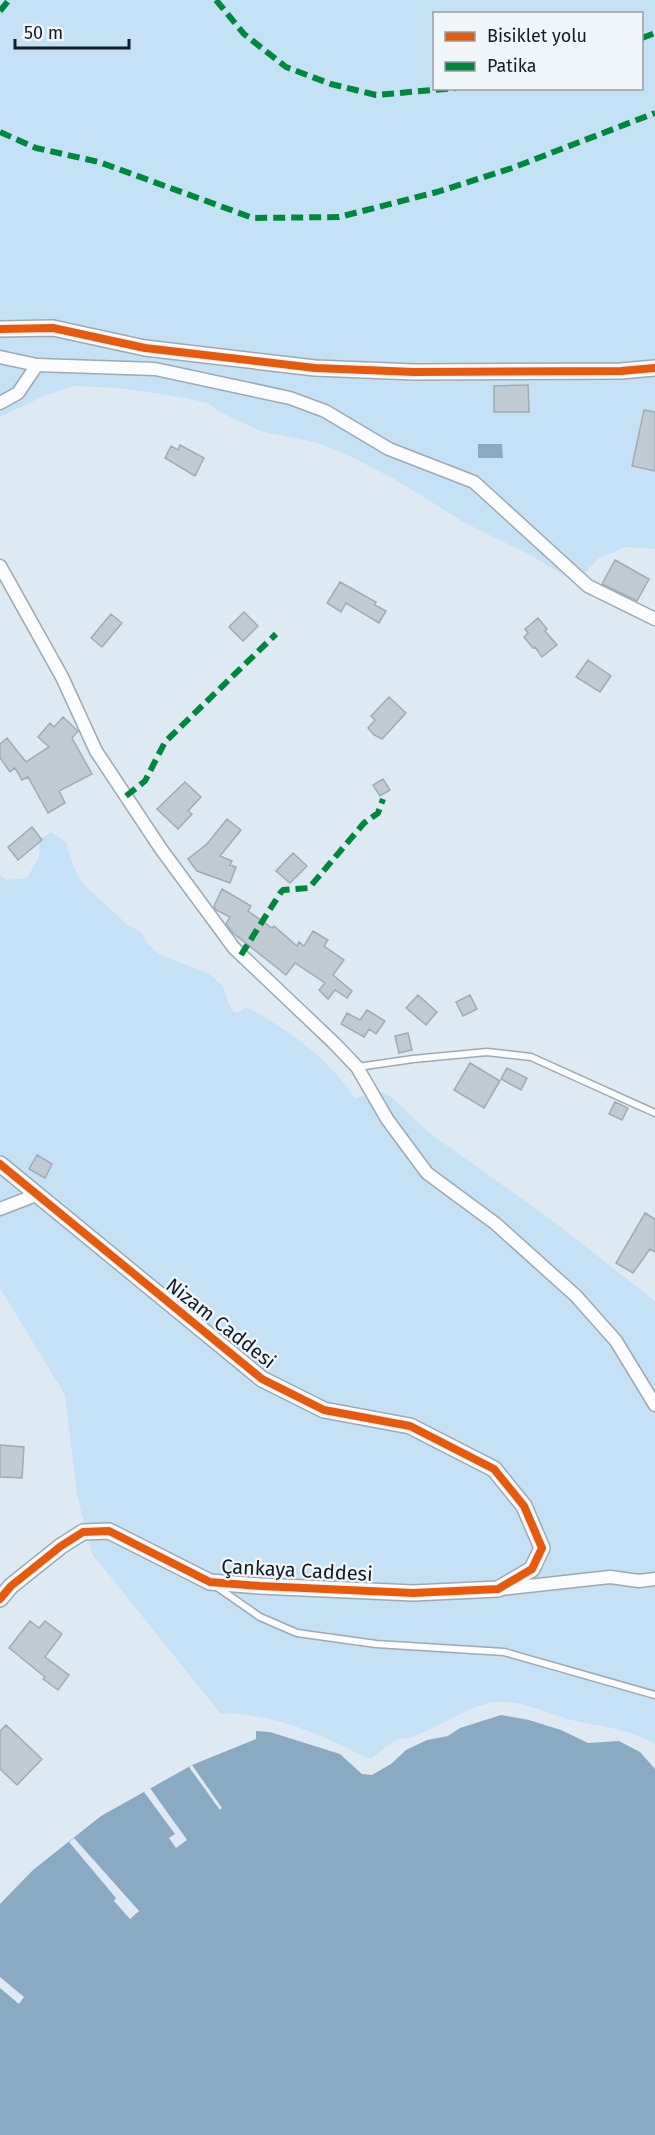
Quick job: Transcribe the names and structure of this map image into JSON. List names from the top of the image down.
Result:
{
  "streets": {
    "street": ["Nizam Caddesi", "Çankaya Caddesi"]
  },
  "crossings": [
    ["Nizam Caddesi", "Çankaya Caddesi"]
  ],
  "legend": ["Bisiklet yolu", "Patika"],
  "scale_bar": "50 m"
}
